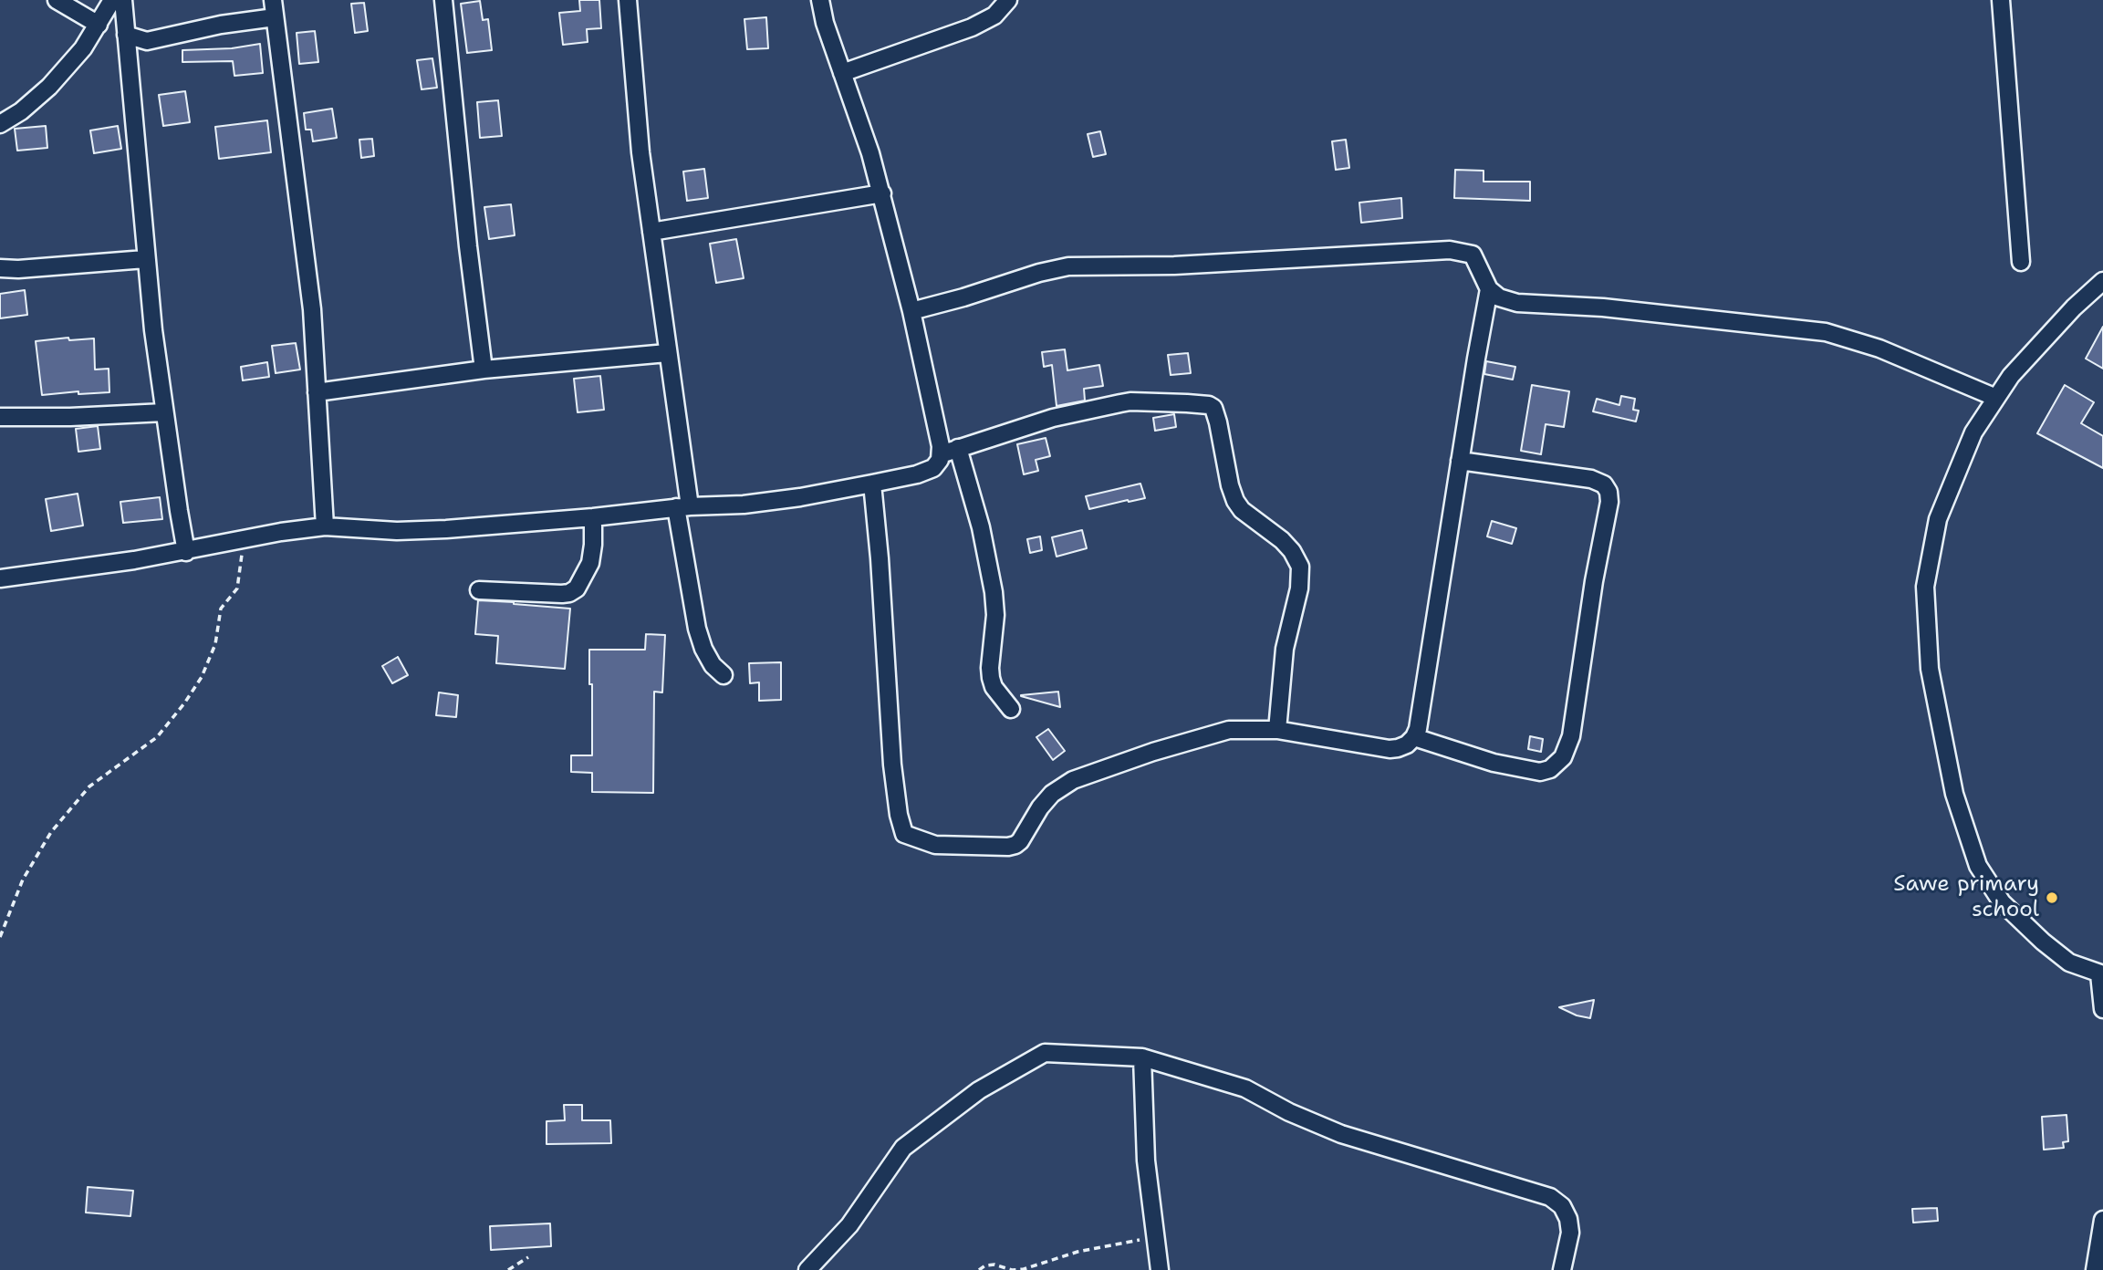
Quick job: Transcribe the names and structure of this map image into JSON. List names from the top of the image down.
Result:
{
  "places": ["Sawe primary school"]
}
